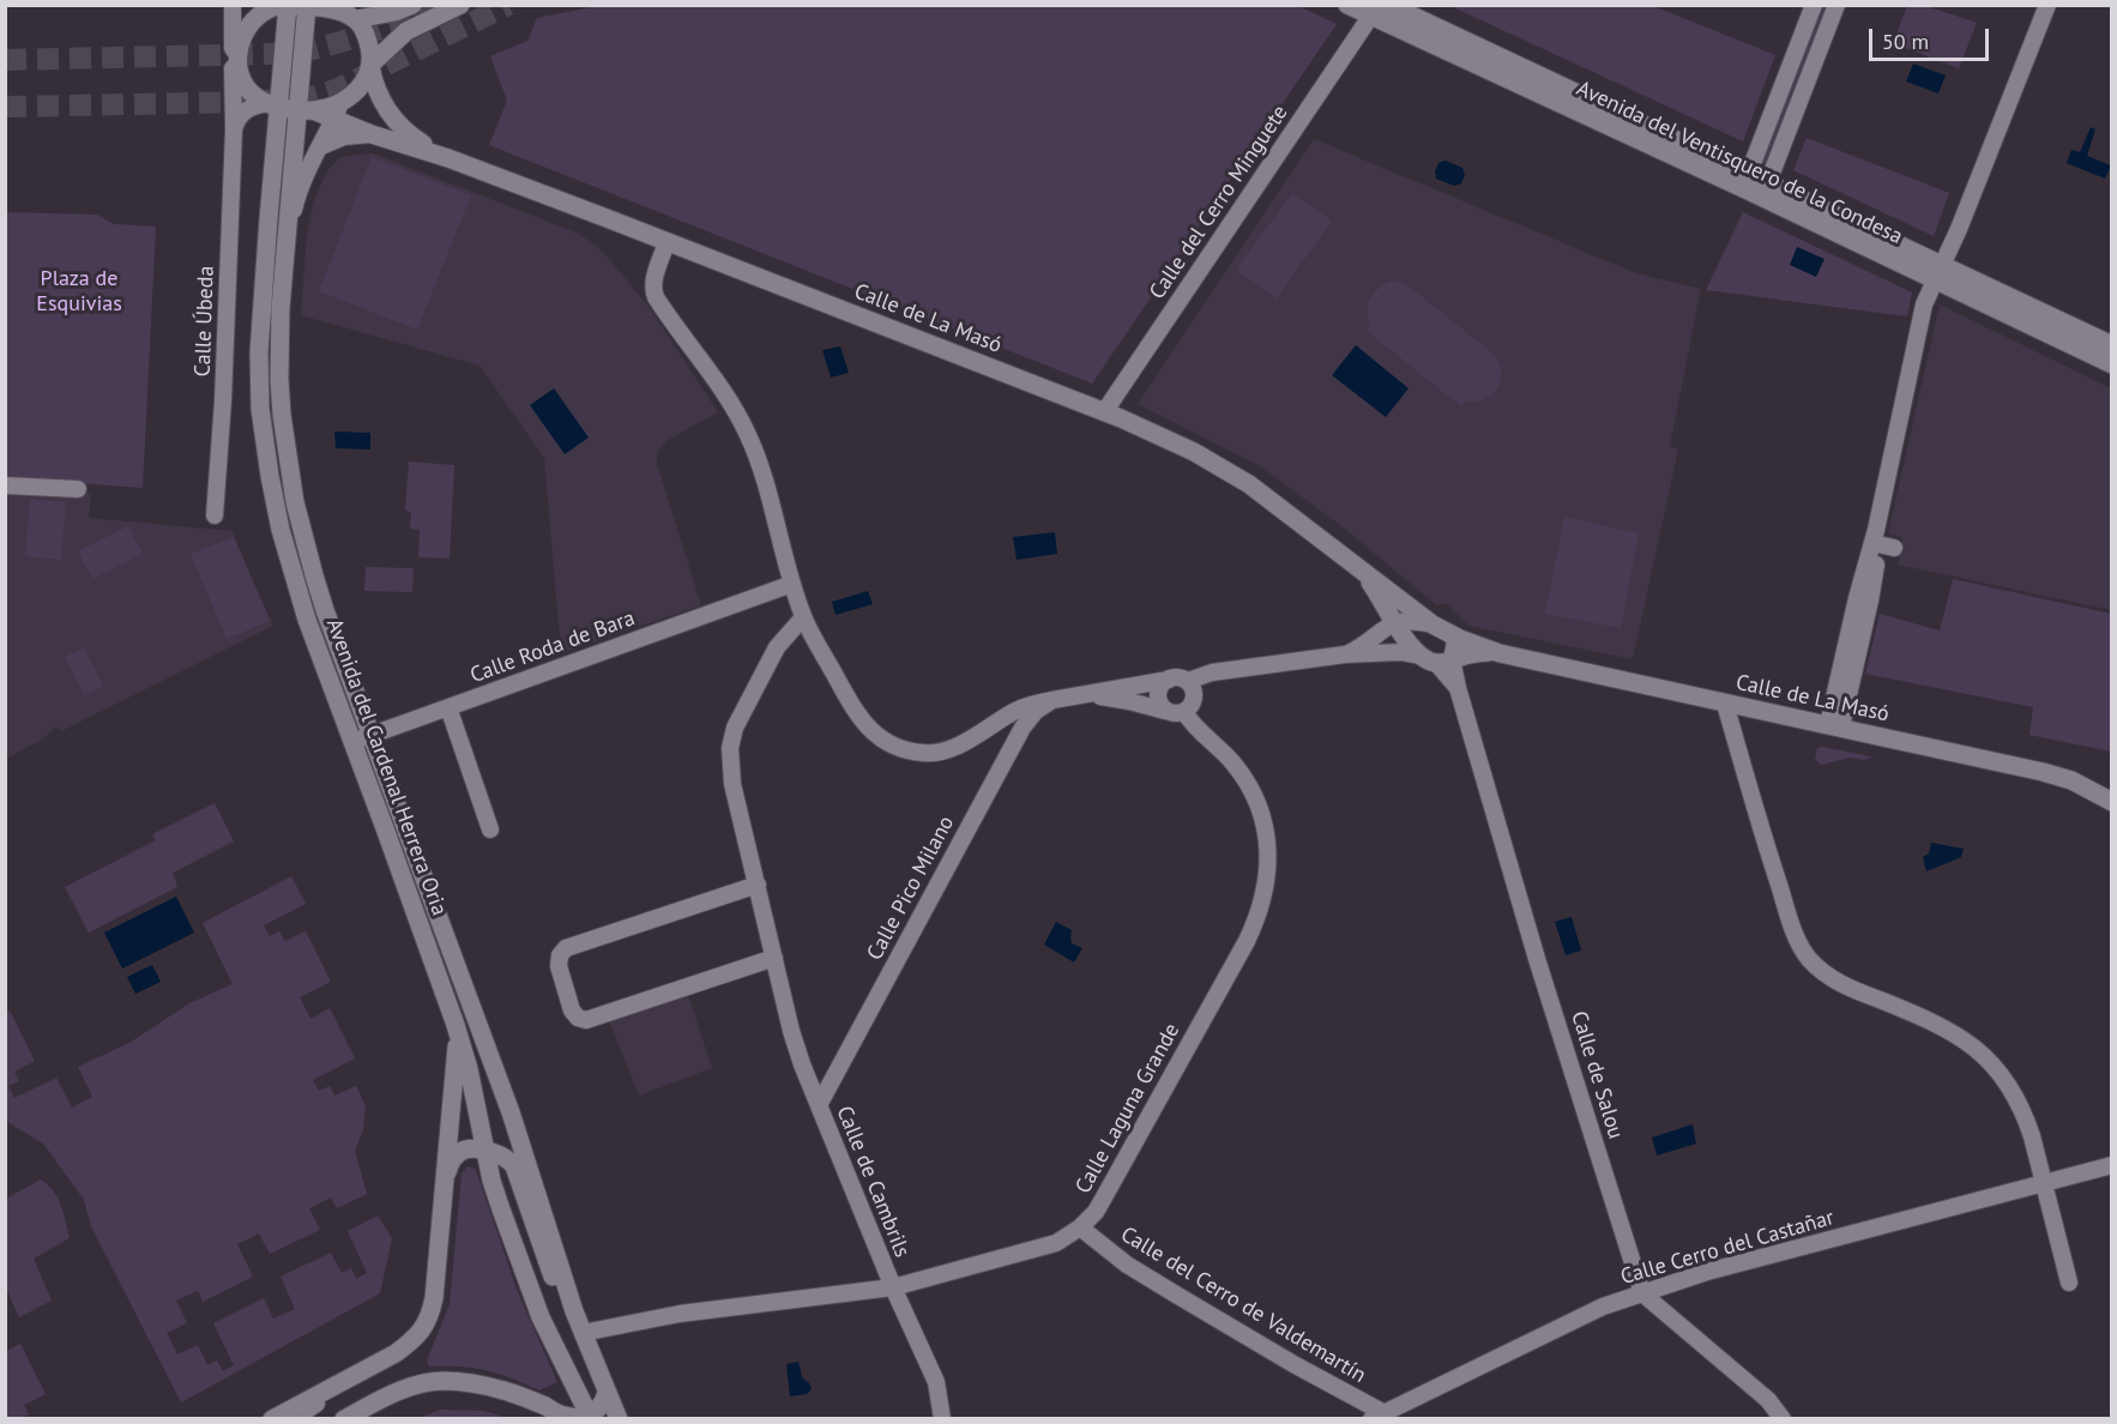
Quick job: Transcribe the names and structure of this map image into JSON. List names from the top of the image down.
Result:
{
  "streets": {
    "main road": ["Avenida del Ventisquero de la Condesa", "Calle de La Masó", "Avenida del Cardenal Herrera Oria"],
    "street": [
      "Calle del Cerro Minguete",
      "Calle Úbeda",
      "Calle Roda de Bara",
      "Calle Pico Milano",
      "Calle de Salou",
      "Calle Laguna Grande",
      "Calle de Cambrils",
      "Calle Cerro del Castañar",
      "Calle del Cerro de Valdemartín"
    ]
  },
  "crossings": [
    ["Avenida del Ventisquero de la Condesa", "Calle del Cerro Minguete"],
    ["Calle del Cerro Minguete", "Calle de La Masó"],
    ["Calle de La Masó", "Avenida del Cardenal Herrera Oria"],
    ["Calle de La Masó", "Calle de Salou"],
    ["Calle Roda de Bara", "Avenida del Cardenal Herrera Oria"],
    ["Avenida del Cardenal Herrera Oria", "Calle Laguna Grande"],
    ["Calle Pico Milano", "Calle de Cambrils"],
    ["Calle de Salou", "Calle Cerro del Castañar"],
    ["Calle Laguna Grande", "Calle de Cambrils"],
    ["Calle Laguna Grande", "Calle del Cerro de Valdemartín"],
    ["Calle Cerro del Castañar", "Calle del Cerro de Valdemartín"]
  ],
  "parks": ["Plaza de Esquivias"],
  "scale_bar": "50 m"
}
